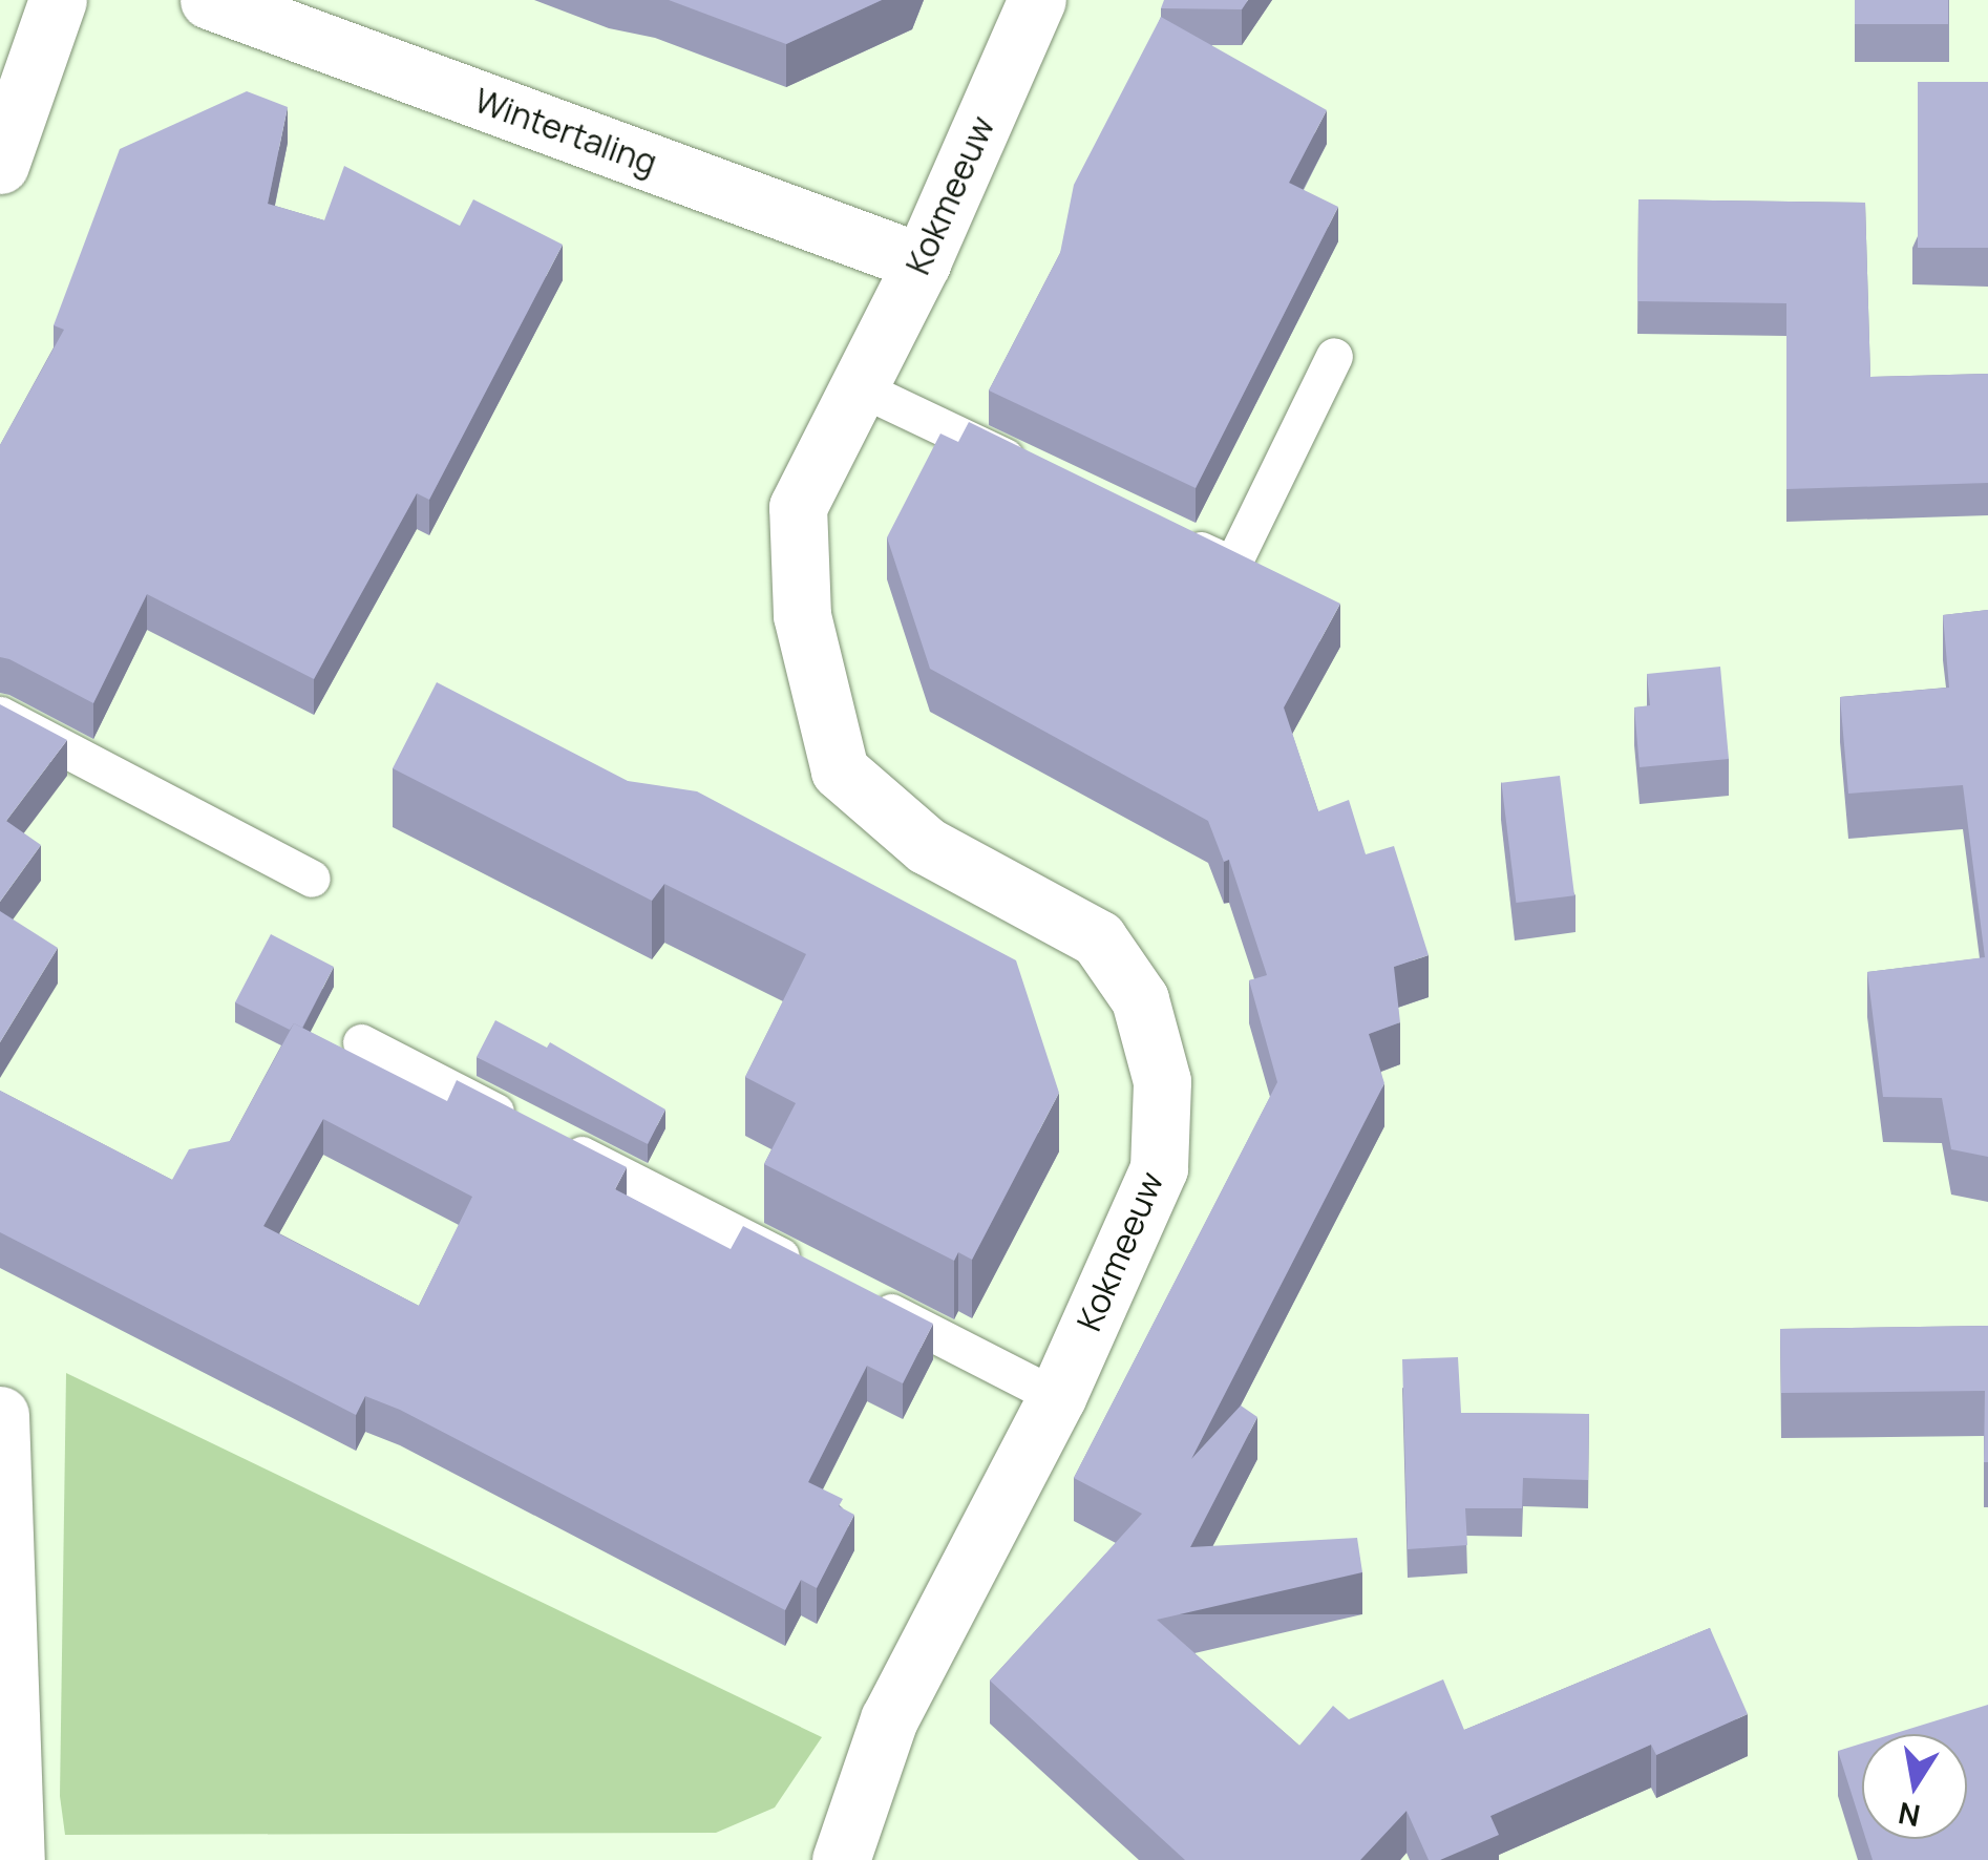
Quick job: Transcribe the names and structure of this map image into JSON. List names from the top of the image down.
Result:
{
  "streets": {
    "street": ["Wintertaling", "Kokmeeuw"]
  },
  "crossings": [
    ["Wintertaling", "Kokmeeuw"]
  ],
  "north": "bottom"
}
